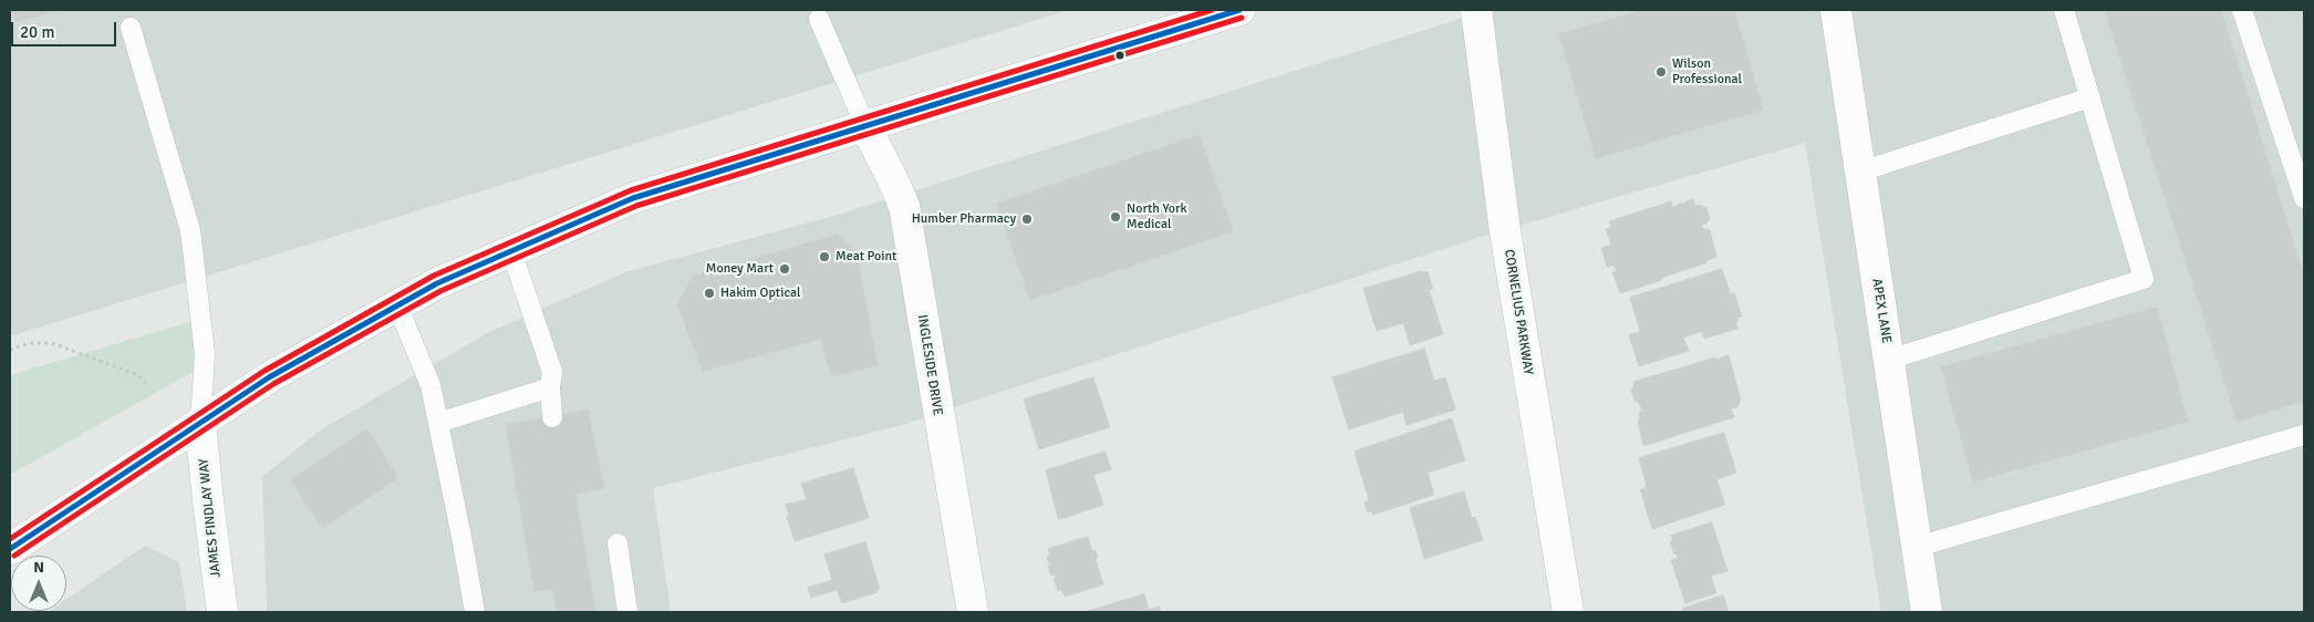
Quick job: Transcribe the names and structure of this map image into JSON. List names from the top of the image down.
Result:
{
  "streets": {
    "street": [
      "APEX LANE",
      "CORNELIUS PARKWAY",
      "INGLESIDE DRIVE",
      "JAMES FINDLAY WAY"
    ]
  },
  "places": [
    "Wilson Professional",
    "North York Medical",
    "Humber Pharmacy",
    "Meat Point",
    "Money Mart",
    "Hakim Optical"
  ],
  "scale_bar": "20 m",
  "north": "top"
}
